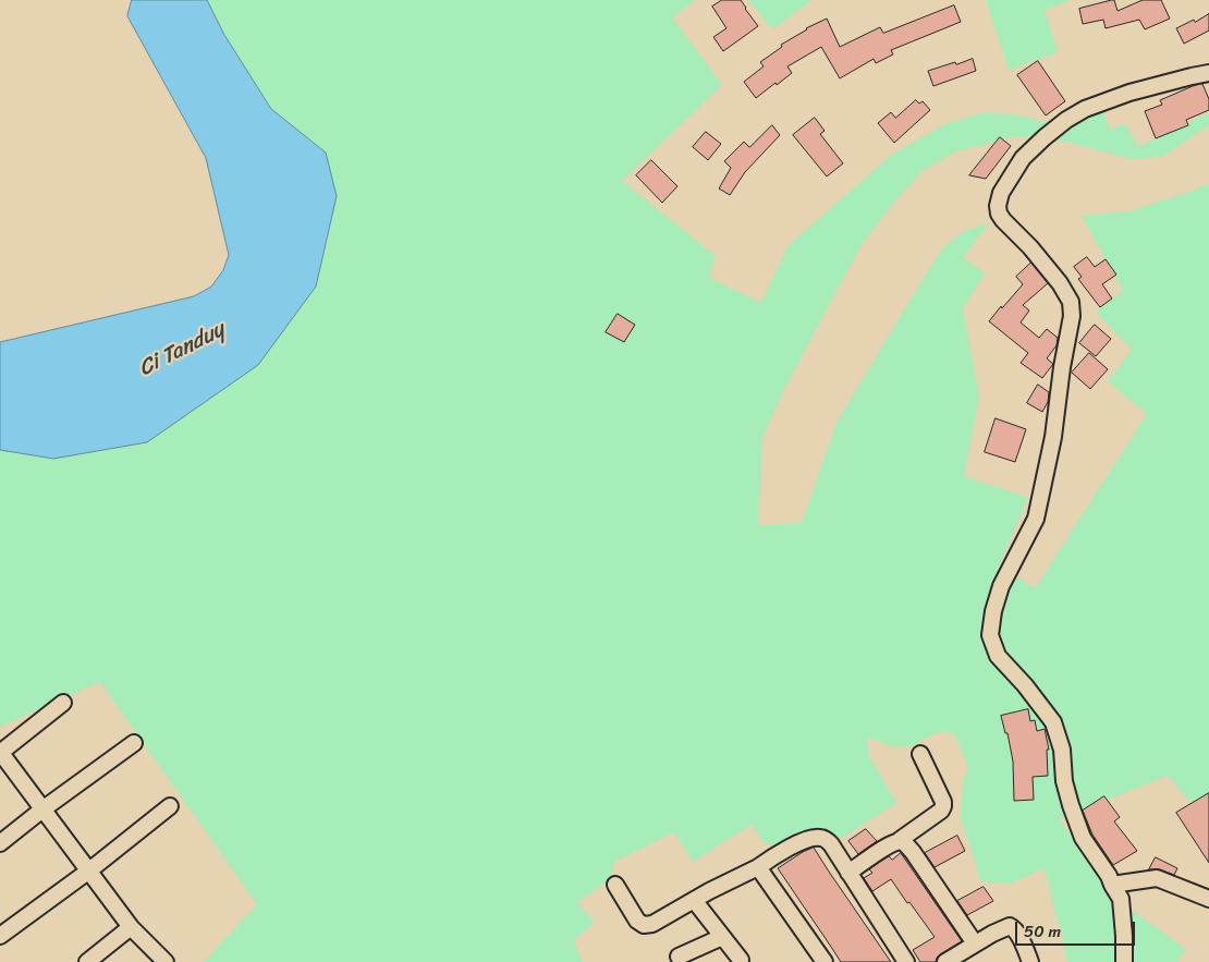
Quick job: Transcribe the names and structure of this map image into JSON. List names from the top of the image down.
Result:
{
  "water": ["Ci Tanduy"],
  "scale_bar": "50 m"
}
